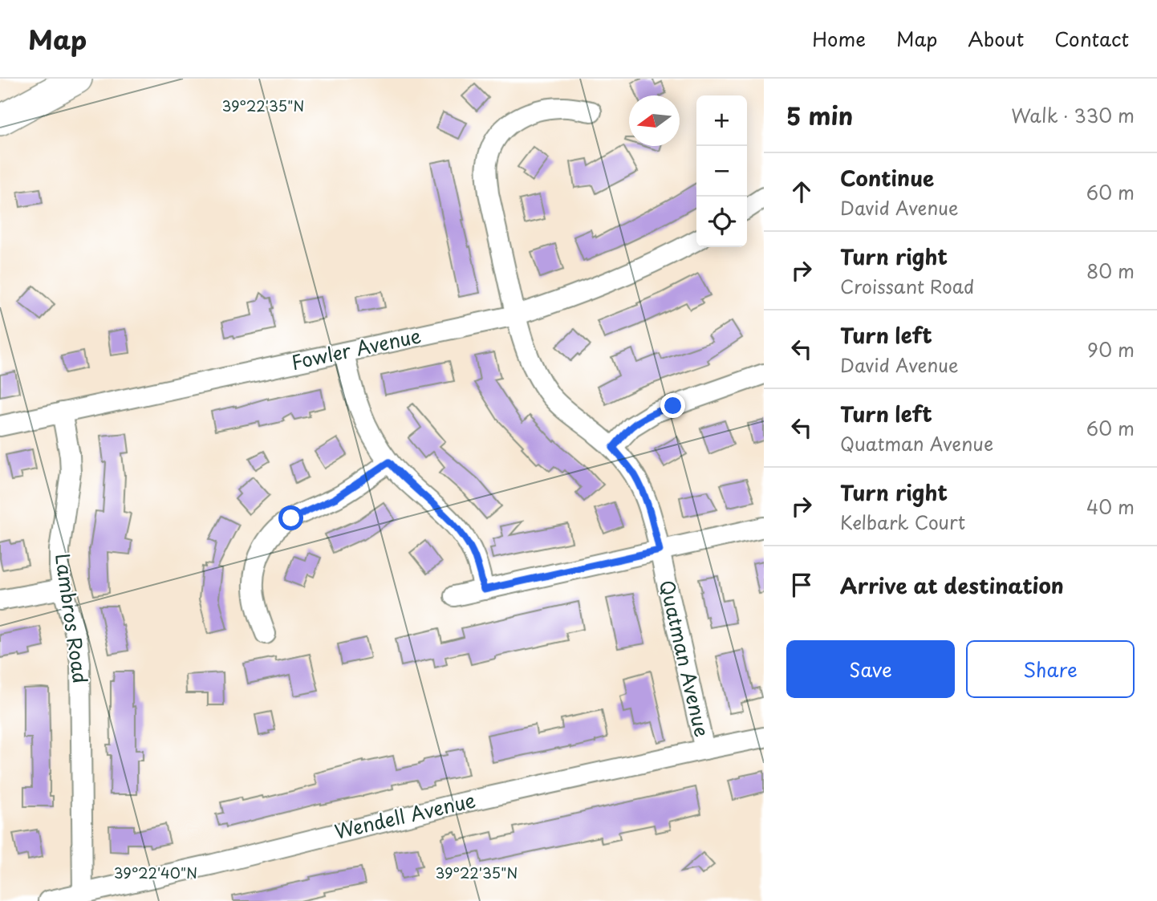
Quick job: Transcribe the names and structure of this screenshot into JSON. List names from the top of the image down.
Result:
{
  "streets": {
    "street": [
      "Fowler Avenue",
      "Lambros Road",
      "Quatman Avenue",
      "Wendell Avenue"
    ]
  },
  "crossings": [
    ["Fowler Avenue", "Lambros Road"],
    ["Fowler Avenue", "Quatman Avenue"],
    ["Lambros Road", "Wendell Avenue"],
    ["Quatman Avenue", "Wendell Avenue"]
  ],
  "north": "left",
  "page": {
    "header": "Map",
    "nav": [
      "Home",
      "Map",
      "About",
      "Contact"
    ],
    "heading": ["5 min", "Walk · 330 m"],
    "map_buttons": ["+", "−"],
    "list": [
      ["Continue", "David Avenue", "60 m"],
      ["Turn right", "Croissant Road", "80 m"],
      ["Turn left", "David Avenue", "90 m"],
      ["Turn left", "Quatman Avenue", "60 m"],
      ["Turn right", "Kelbark Court", "40 m"],
      "Arrive at destination"
    ],
    "buttons": ["Save", "Share"]
  },
  "coordinates": ["39°22'35\"N", "39°22'40\"N"]
}
